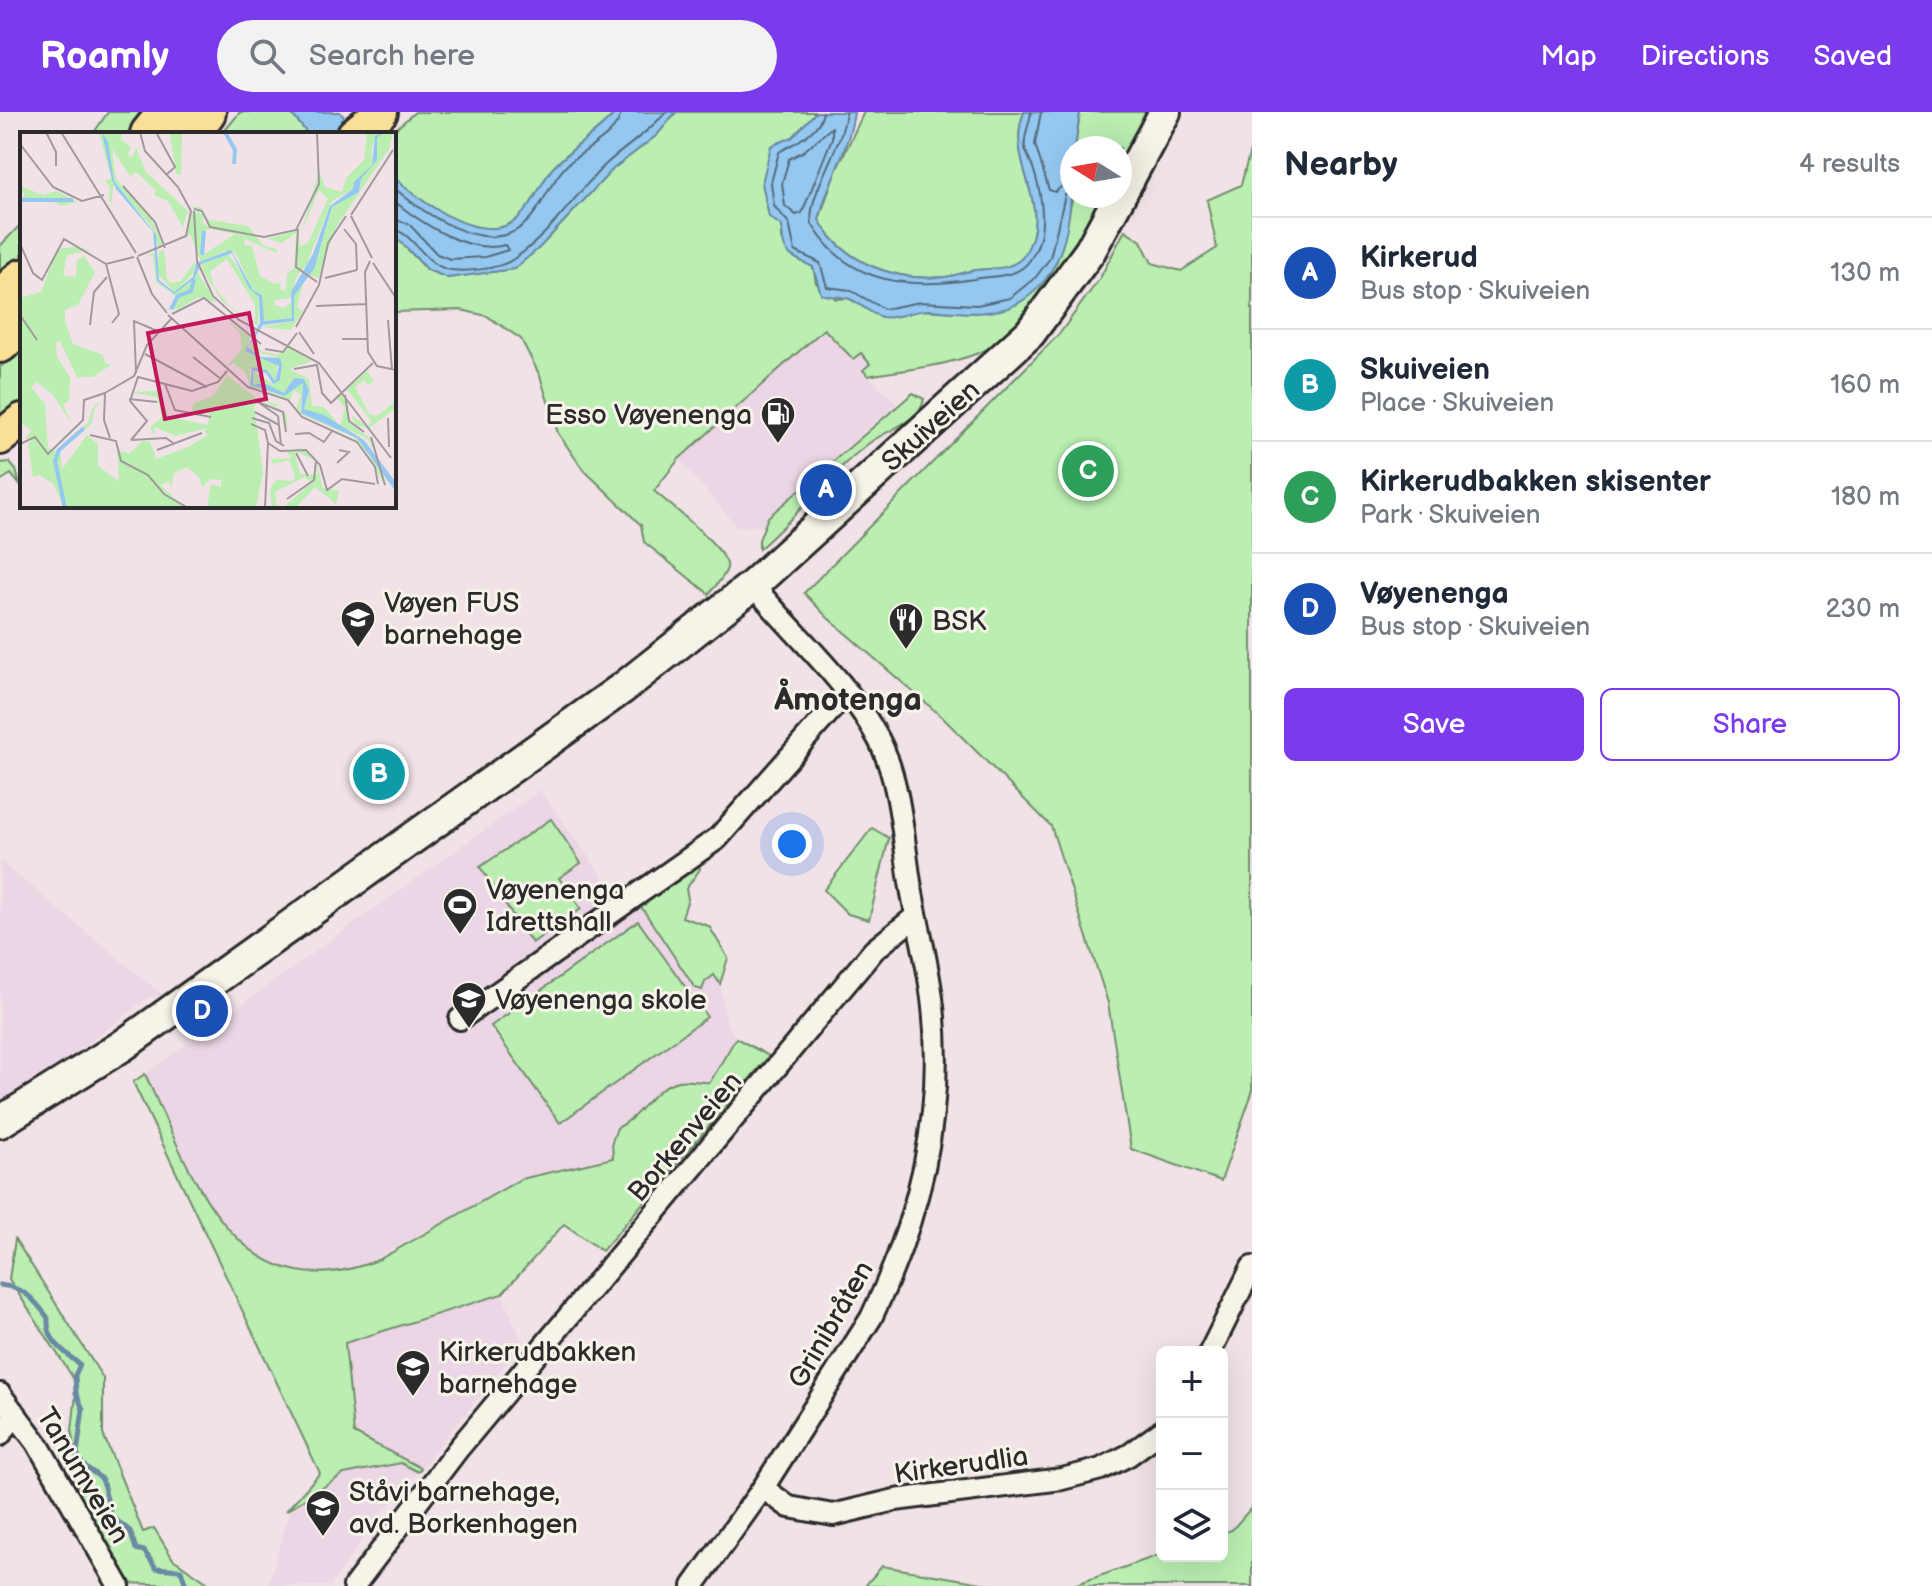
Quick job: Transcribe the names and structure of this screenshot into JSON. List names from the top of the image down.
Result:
{
  "streets": {
    "main road": ["Skuiveien"],
    "street": [
      "Borkenveien",
      "Grinibråten",
      "Kirkerudlia",
      "Tanumveien"
    ]
  },
  "crossings": [
    ["Borkenveien", "Grinibråten"],
    ["Grinibråten", "Kirkerudlia"]
  ],
  "districts": ["Åmotenga"],
  "places": {
    "fuel station": ["Esso Vøyenenga"],
    "school or university": [
      "Vøyen FUS barnehage",
      "Vøyenenga skole",
      "Kirkerudbakken barnehage",
      "Ståvi barnehage, avd. Borkenhagen"
    ],
    "restaurant": ["BSK"],
    "sports": ["Vøyenenga Idrettshall"]
  },
  "north": "left",
  "page": {
    "header": "Roamly",
    "search": "Search here",
    "nav": ["Map", "Directions", "Saved"],
    "heading": ["Nearby", "4 results"],
    "list": [
      {
        "mark": "A",
        "name": "Kirkerud",
        "note": "Bus stop · Skuiveien",
        "value": "130 m"
      },
      {
        "mark": "B",
        "name": "Skuiveien",
        "note": "Place · Skuiveien",
        "value": "160 m"
      },
      {
        "mark": "C",
        "name": "Kirkerudbakken skisenter",
        "note": "Park · Skuiveien",
        "value": "180 m"
      },
      {
        "mark": "D",
        "name": "Vøyenenga",
        "note": "Bus stop · Skuiveien",
        "value": "230 m"
      }
    ],
    "pins": [
      "C",
      "A",
      "B",
      "D"
    ],
    "buttons": ["Save", "Share"],
    "map_buttons": ["+", "−"]
  }
}
